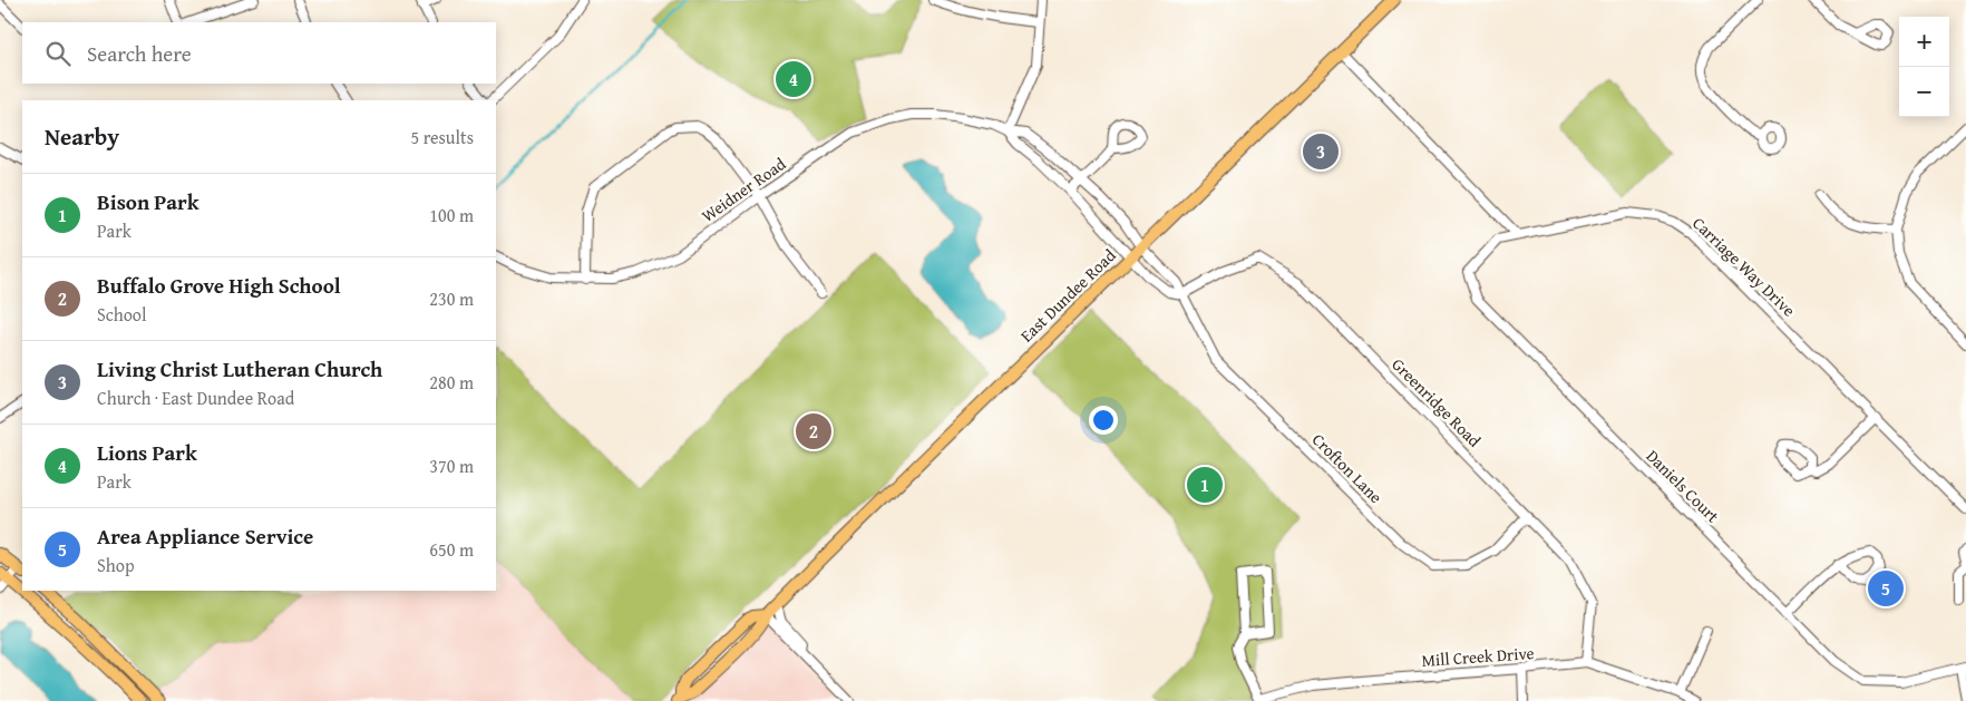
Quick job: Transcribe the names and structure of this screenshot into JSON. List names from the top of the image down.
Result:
{
  "streets": {
    "main road": ["East Dundee Road"],
    "street": [
      "Weidner Road",
      "Carriage Way Drive",
      "Greenridge Road",
      "Crofton Lane",
      "Daniels Court",
      "Mill Creek Drive"
    ]
  },
  "crossings": [
    ["Weidner Road", "East Dundee Road"],
    ["Weidner Road", "Crofton Lane"],
    ["Carriage Way Drive", "Daniels Court"],
    ["East Dundee Road", "Crofton Lane"],
    ["Greenridge Road", "Crofton Lane"],
    ["Greenridge Road", "Mill Creek Drive"]
  ],
  "page": {
    "map_buttons": ["+", "−"],
    "search": "Search here",
    "pins": [
      "4",
      "3",
      "2",
      "1",
      "5"
    ],
    "heading": ["Nearby", "5 results"],
    "list": [
      {
        "mark": "1",
        "name": "Bison Park",
        "note": "Park",
        "value": "100 m"
      },
      {
        "mark": "2",
        "name": "Buffalo Grove High School",
        "note": "School",
        "value": "230 m"
      },
      {
        "mark": "3",
        "name": "Living Christ Lutheran Church",
        "note": "Church · East Dundee Road",
        "value": "280 m"
      },
      {
        "mark": "4",
        "name": "Lions Park",
        "note": "Park",
        "value": "370 m"
      },
      {
        "mark": "5",
        "name": "Area Appliance Service",
        "note": "Shop",
        "value": "650 m"
      }
    ]
  }
}
